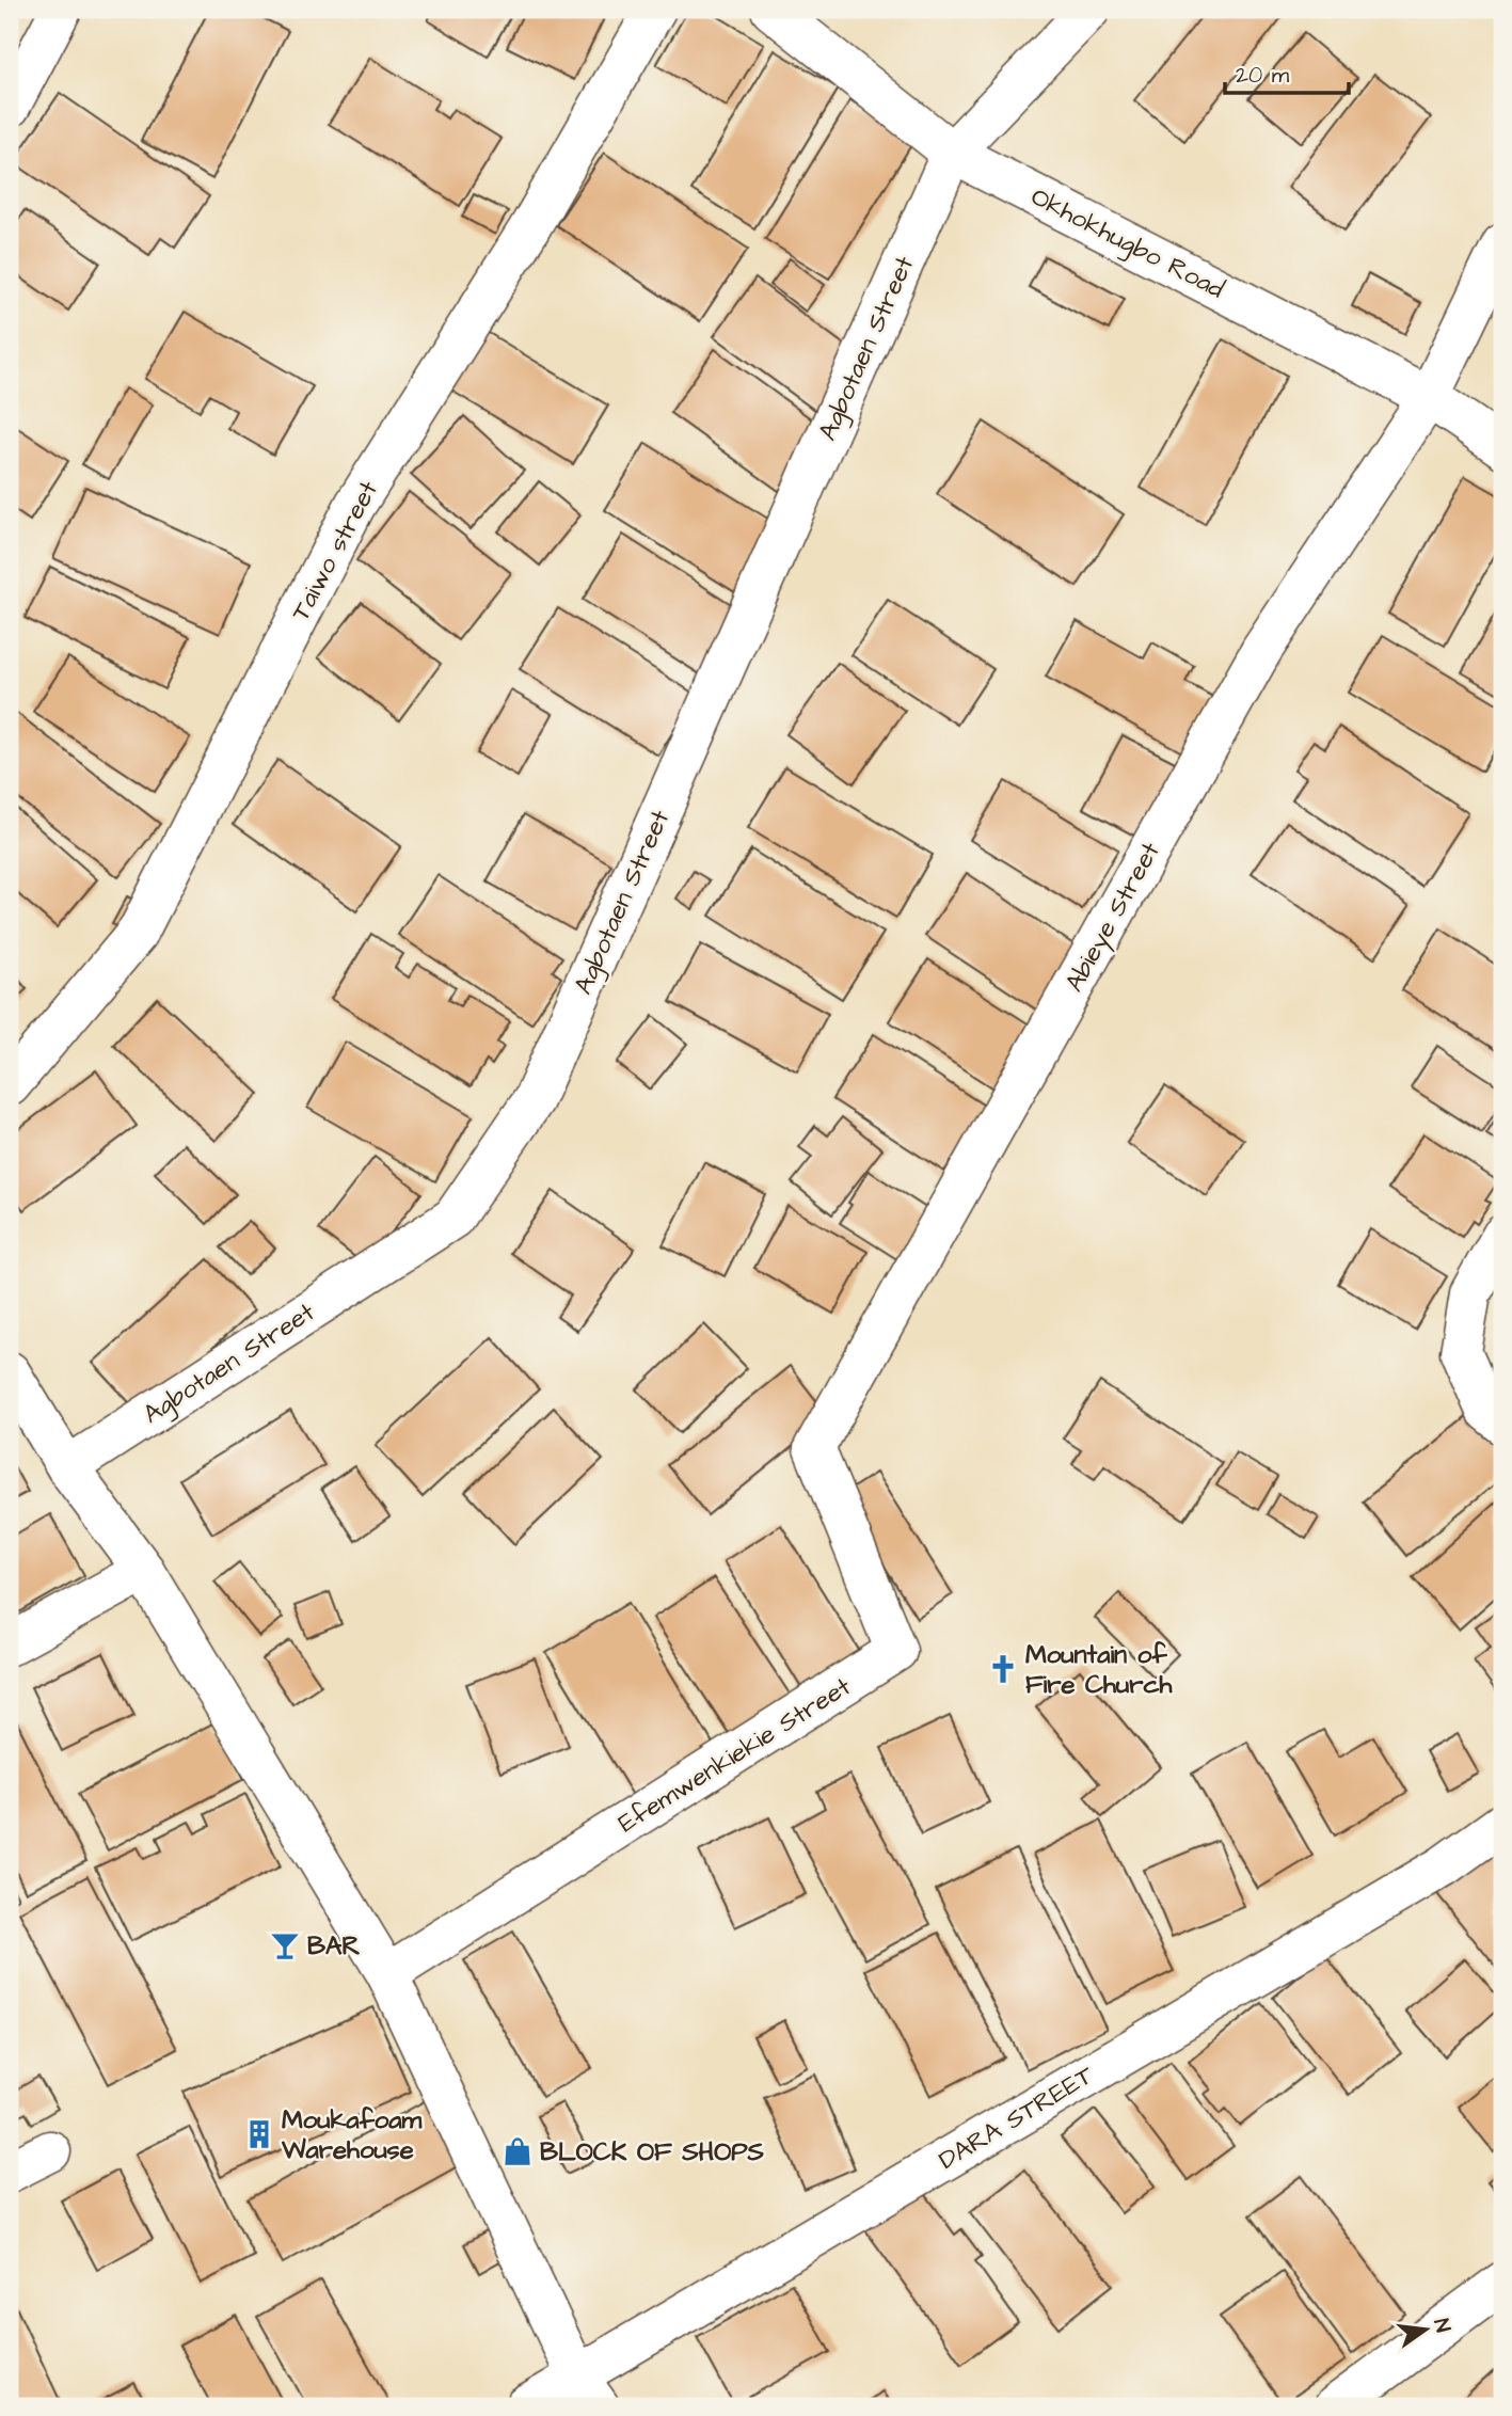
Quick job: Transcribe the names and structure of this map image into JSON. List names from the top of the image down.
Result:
{
  "streets": {
    "street": [
      "Okhokhugbo Road",
      "Agbotaen Street",
      "Taiwo street",
      "Abieye Street",
      "Efemwenkiekie Street",
      "DARA STREET"
    ]
  },
  "crossings": [
    ["Okhokhugbo Road", "Agbotaen Street"],
    ["Okhokhugbo Road", "Abieye Street"],
    ["Abieye Street", "Efemwenkiekie Street"]
  ],
  "places": {
    "church": ["Mountain of Fire Church"],
    "bar": ["BAR"],
    "building": ["Moukafoam Warehouse"],
    "shop": ["BLOCK OF SHOPS"]
  },
  "scale_bar": "20 m",
  "north": "right"
}
